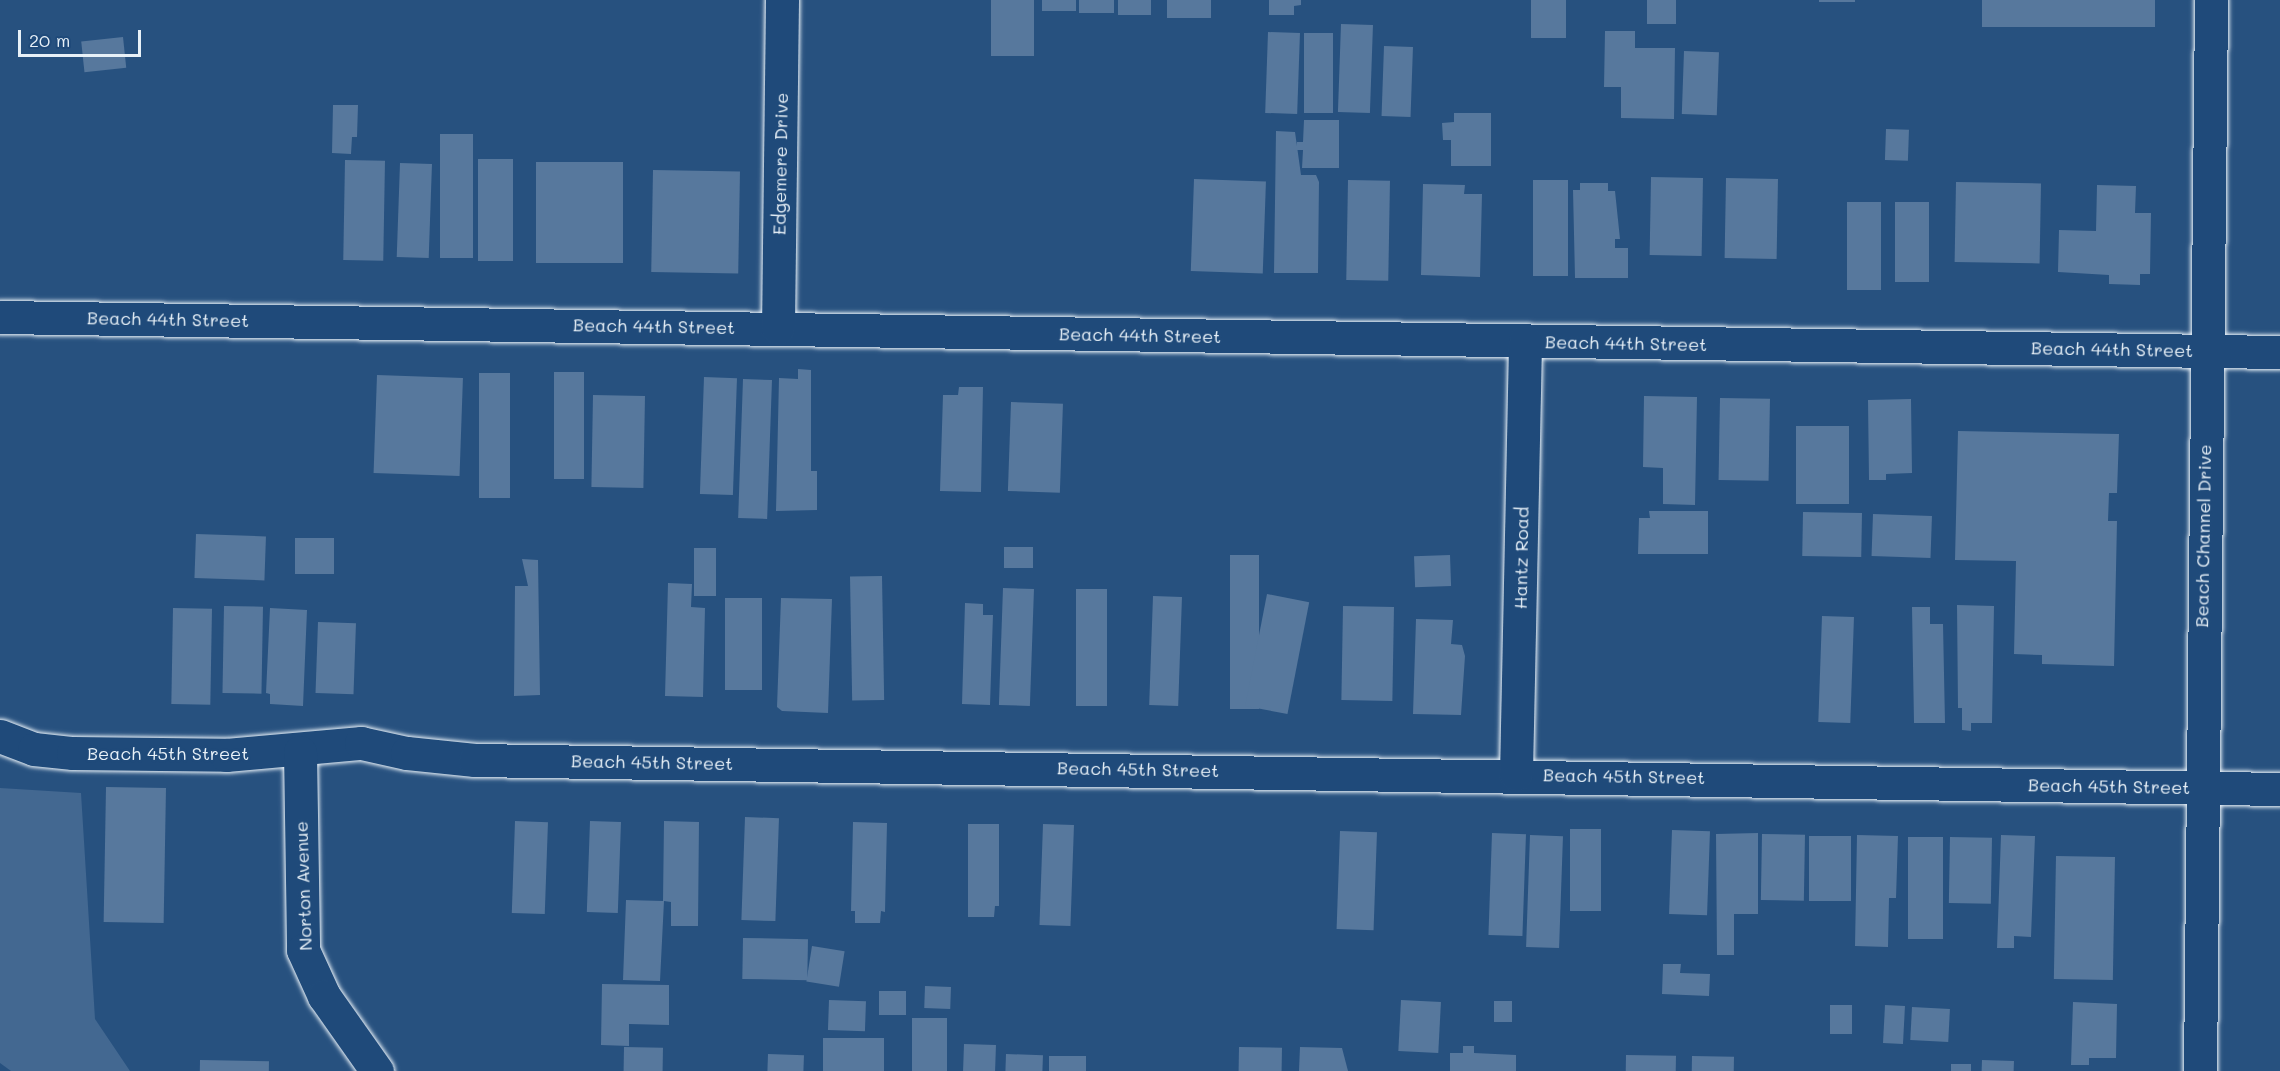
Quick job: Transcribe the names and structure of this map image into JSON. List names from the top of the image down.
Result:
{
  "streets": {
    "street": [
      "Edgemere Drive",
      "Beach 44th Street",
      "Beach Channel Drive",
      "Hantz Road",
      "Beach 45th Street",
      "Norton Avenue"
    ]
  },
  "crossings": [
    ["Edgemere Drive", "Beach 44th Street"],
    ["Beach 44th Street", "Beach Channel Drive"],
    ["Beach 44th Street", "Hantz Road"],
    ["Beach Channel Drive", "Beach 45th Street"],
    ["Hantz Road", "Beach 45th Street"],
    ["Beach 45th Street", "Norton Avenue"]
  ],
  "scale_bar": "20 m"
}
